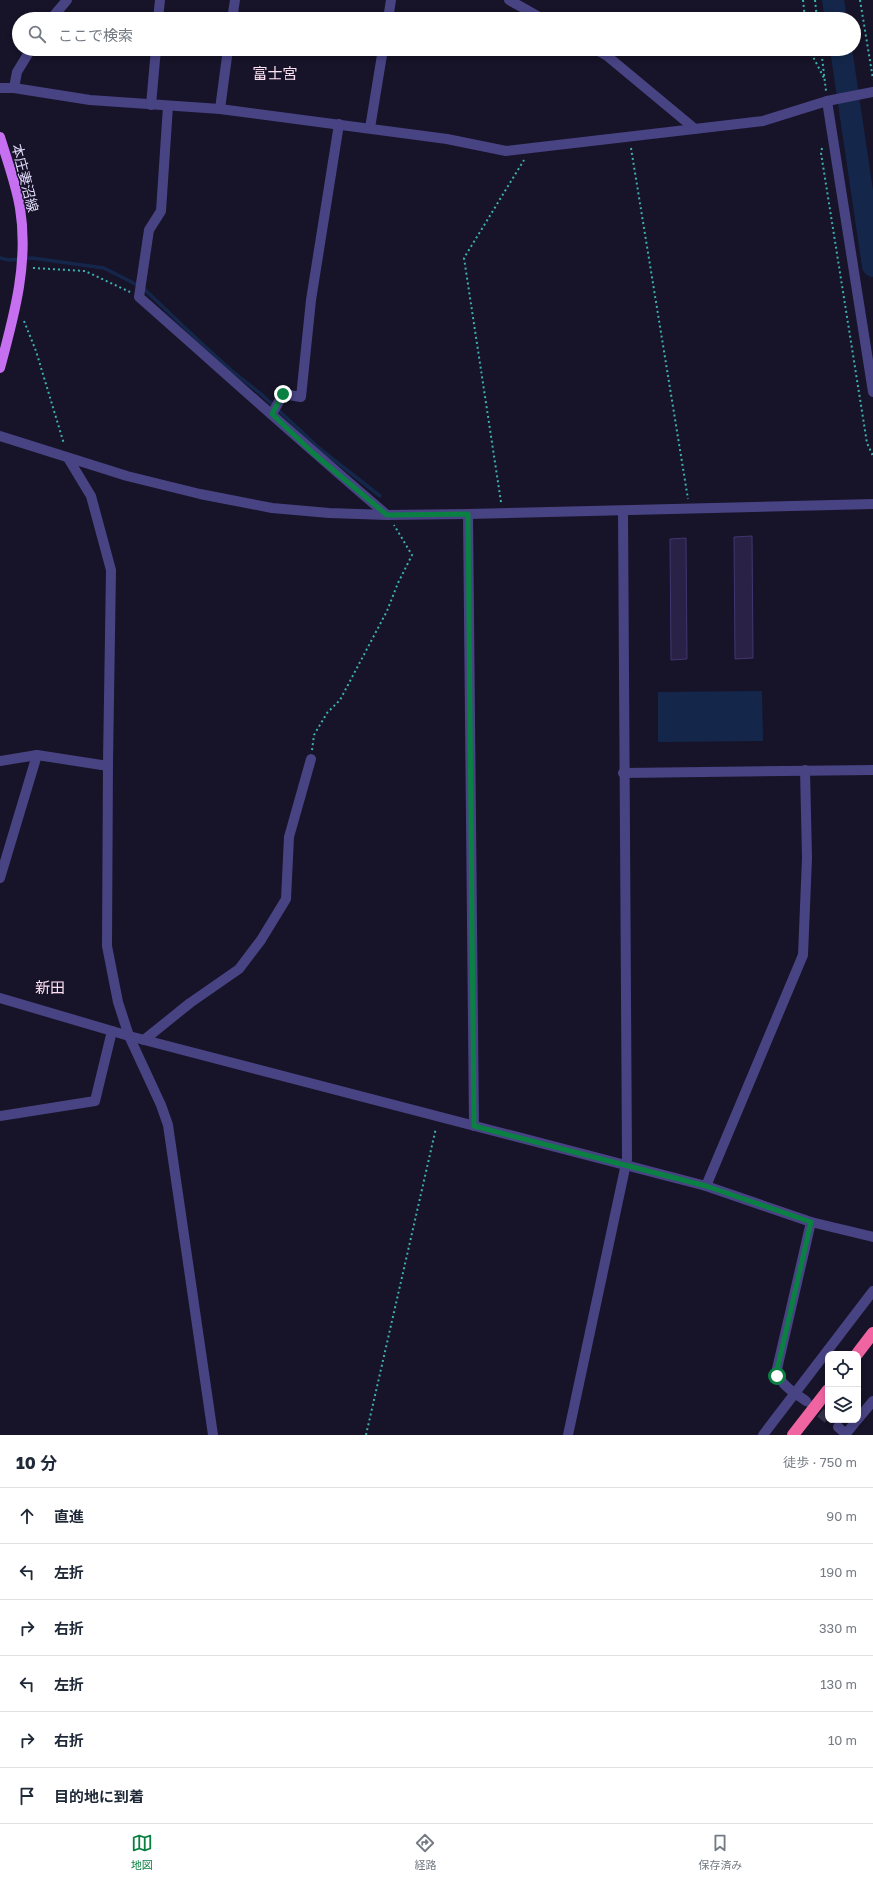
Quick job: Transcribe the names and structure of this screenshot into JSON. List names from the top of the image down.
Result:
{
  "streets": {
    "main road": ["本庄妻沼線"]
  },
  "districts": ["富士宮", "新田"],
  "page": {
    "search": "ここで検索",
    "heading": ["10 分", "徒歩 · 750 m"],
    "list": [
      ["直進", "90 m"],
      ["左折", "190 m"],
      ["右折", "330 m"],
      ["左折", "130 m"],
      ["右折", "10 m"],
      "目的地に到着"
    ],
    "nav": ["地図", "経路", "保存済み"]
  }
}
